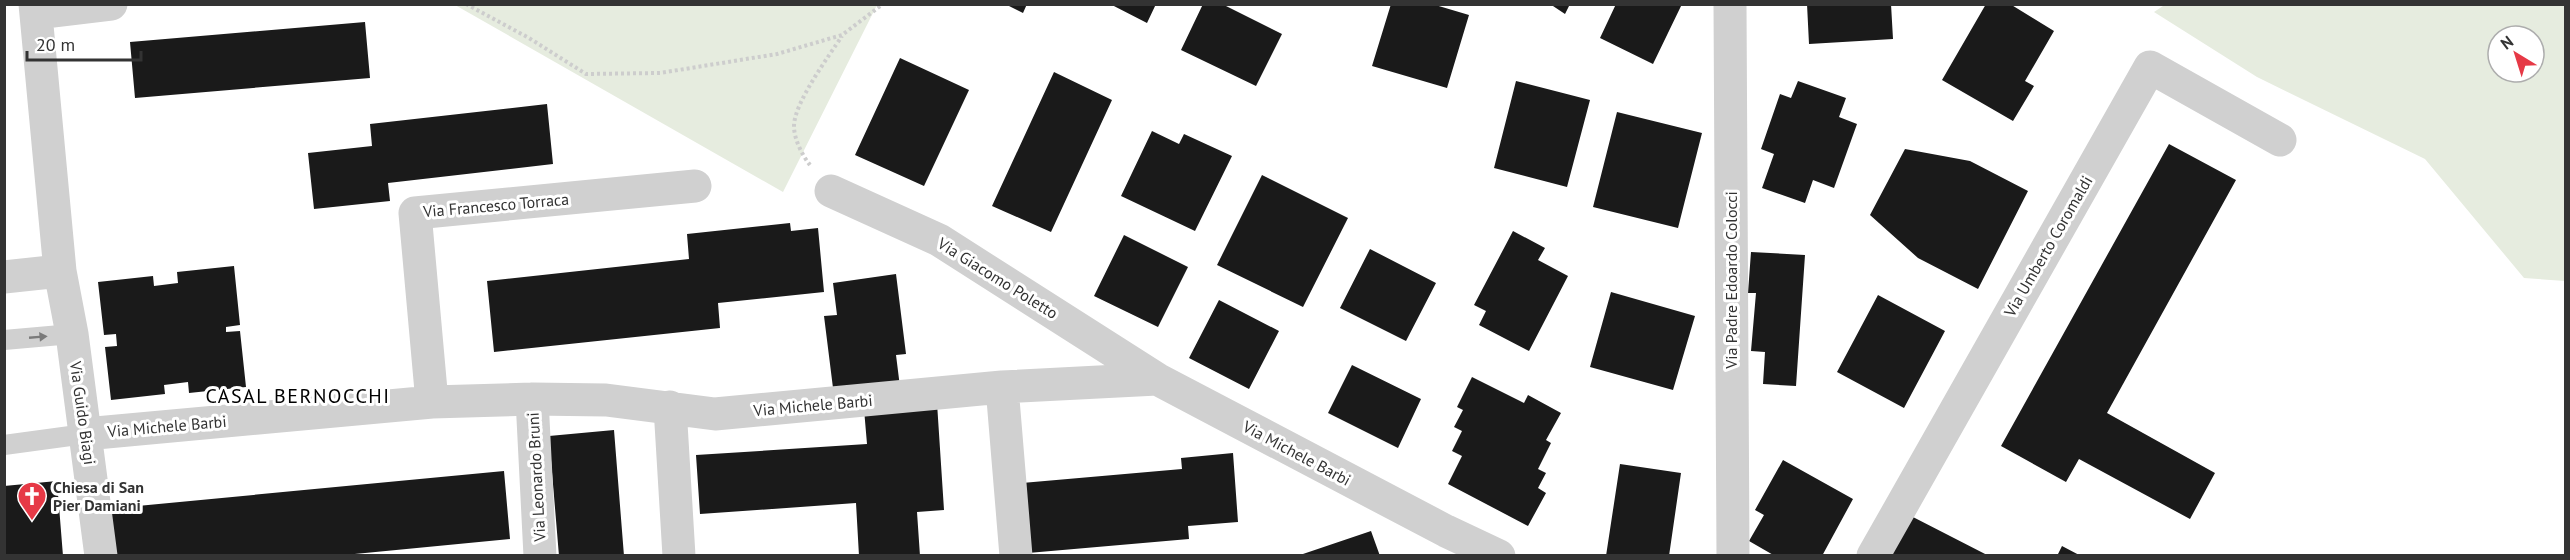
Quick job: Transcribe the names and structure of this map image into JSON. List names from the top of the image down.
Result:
{
  "streets": {
    "street": [
      "Via Francesco Torraca",
      "Via Umberto Coromaldi",
      "Via Giacomo Poletto",
      "Via Padre Edoardo Colocci",
      "Via Michele Barbi",
      "Via Guido Biagi",
      "Via Leonardo Bruni"
    ]
  },
  "crossings": [
    ["Via Francesco Torraca", "Via Michele Barbi"],
    ["Via Giacomo Poletto", "Via Michele Barbi"],
    ["Via Michele Barbi", "Via Guido Biagi"],
    ["Via Michele Barbi", "Via Leonardo Bruni"]
  ],
  "districts": ["CASAL BERNOCCHI"],
  "places": {
    "church": ["Chiesa di San Pier Damiani"]
  },
  "scale_bar": "20 m",
  "north": "top left"
}
